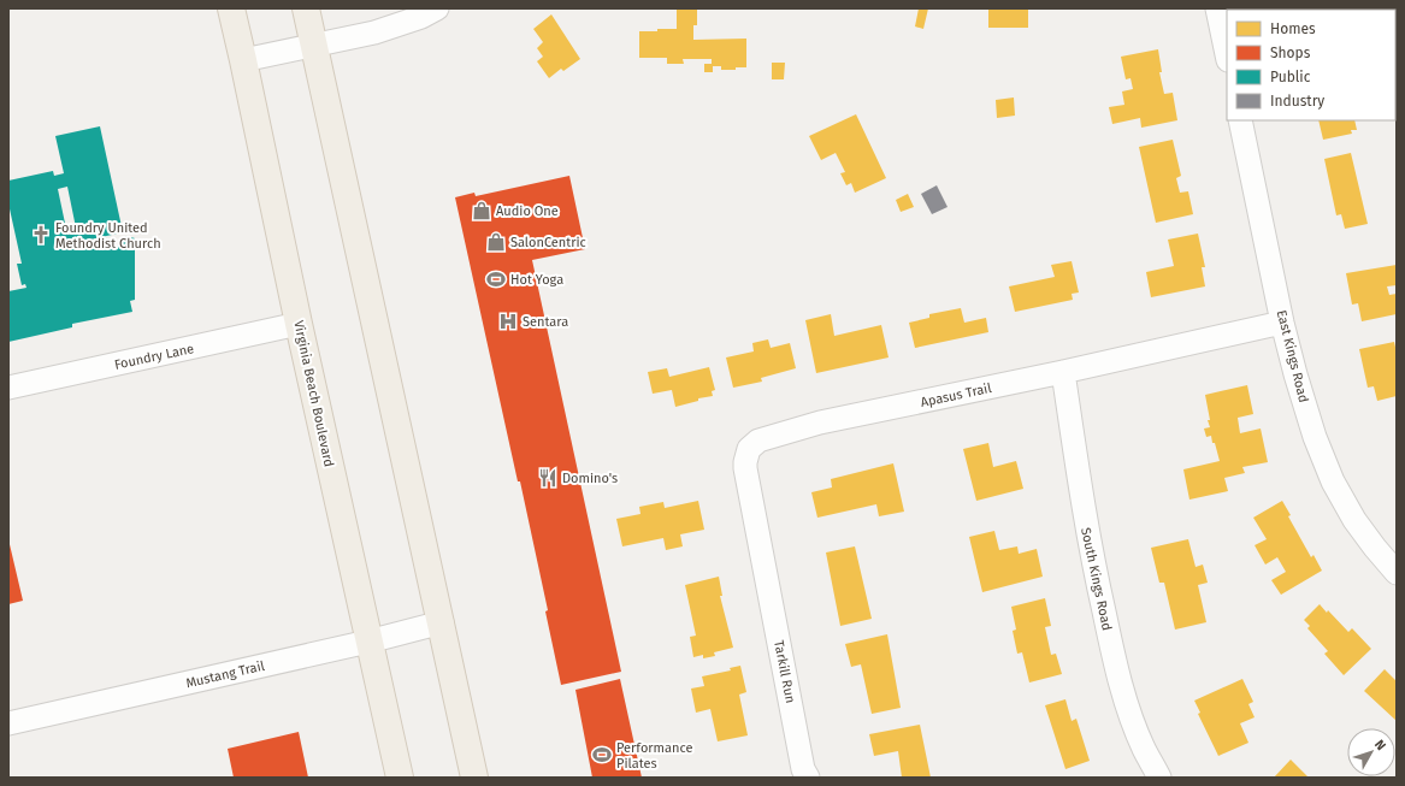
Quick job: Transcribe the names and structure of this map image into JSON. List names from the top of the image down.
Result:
{
  "streets": {
    "main road": ["Virginia Beach Boulevard"],
    "street": [
      "Foundry Lane",
      "East Kings Road",
      "Apasus Trail",
      "South Kings Road",
      "Tarkill Run",
      "Mustang Trail"
    ]
  },
  "crossings": [
    ["Foundry Lane", "Virginia Beach Boulevard"],
    ["East Kings Road", "Apasus Trail"],
    ["Virginia Beach Boulevard", "Mustang Trail"],
    ["Apasus Trail", "South Kings Road"],
    ["Apasus Trail", "Tarkill Run"]
  ],
  "places": {
    "shop": ["Audio One", "SalonCentric"],
    "church": ["Foundry United Methodist Church"],
    "sports": ["Hot Yoga", "Performance Pilates"],
    "hospital": ["Sentara"],
    "restaurant": ["Domino's"]
  },
  "legend": [
    "Homes",
    "Shops",
    "Public",
    "Industry"
  ],
  "north": "top right"
}
